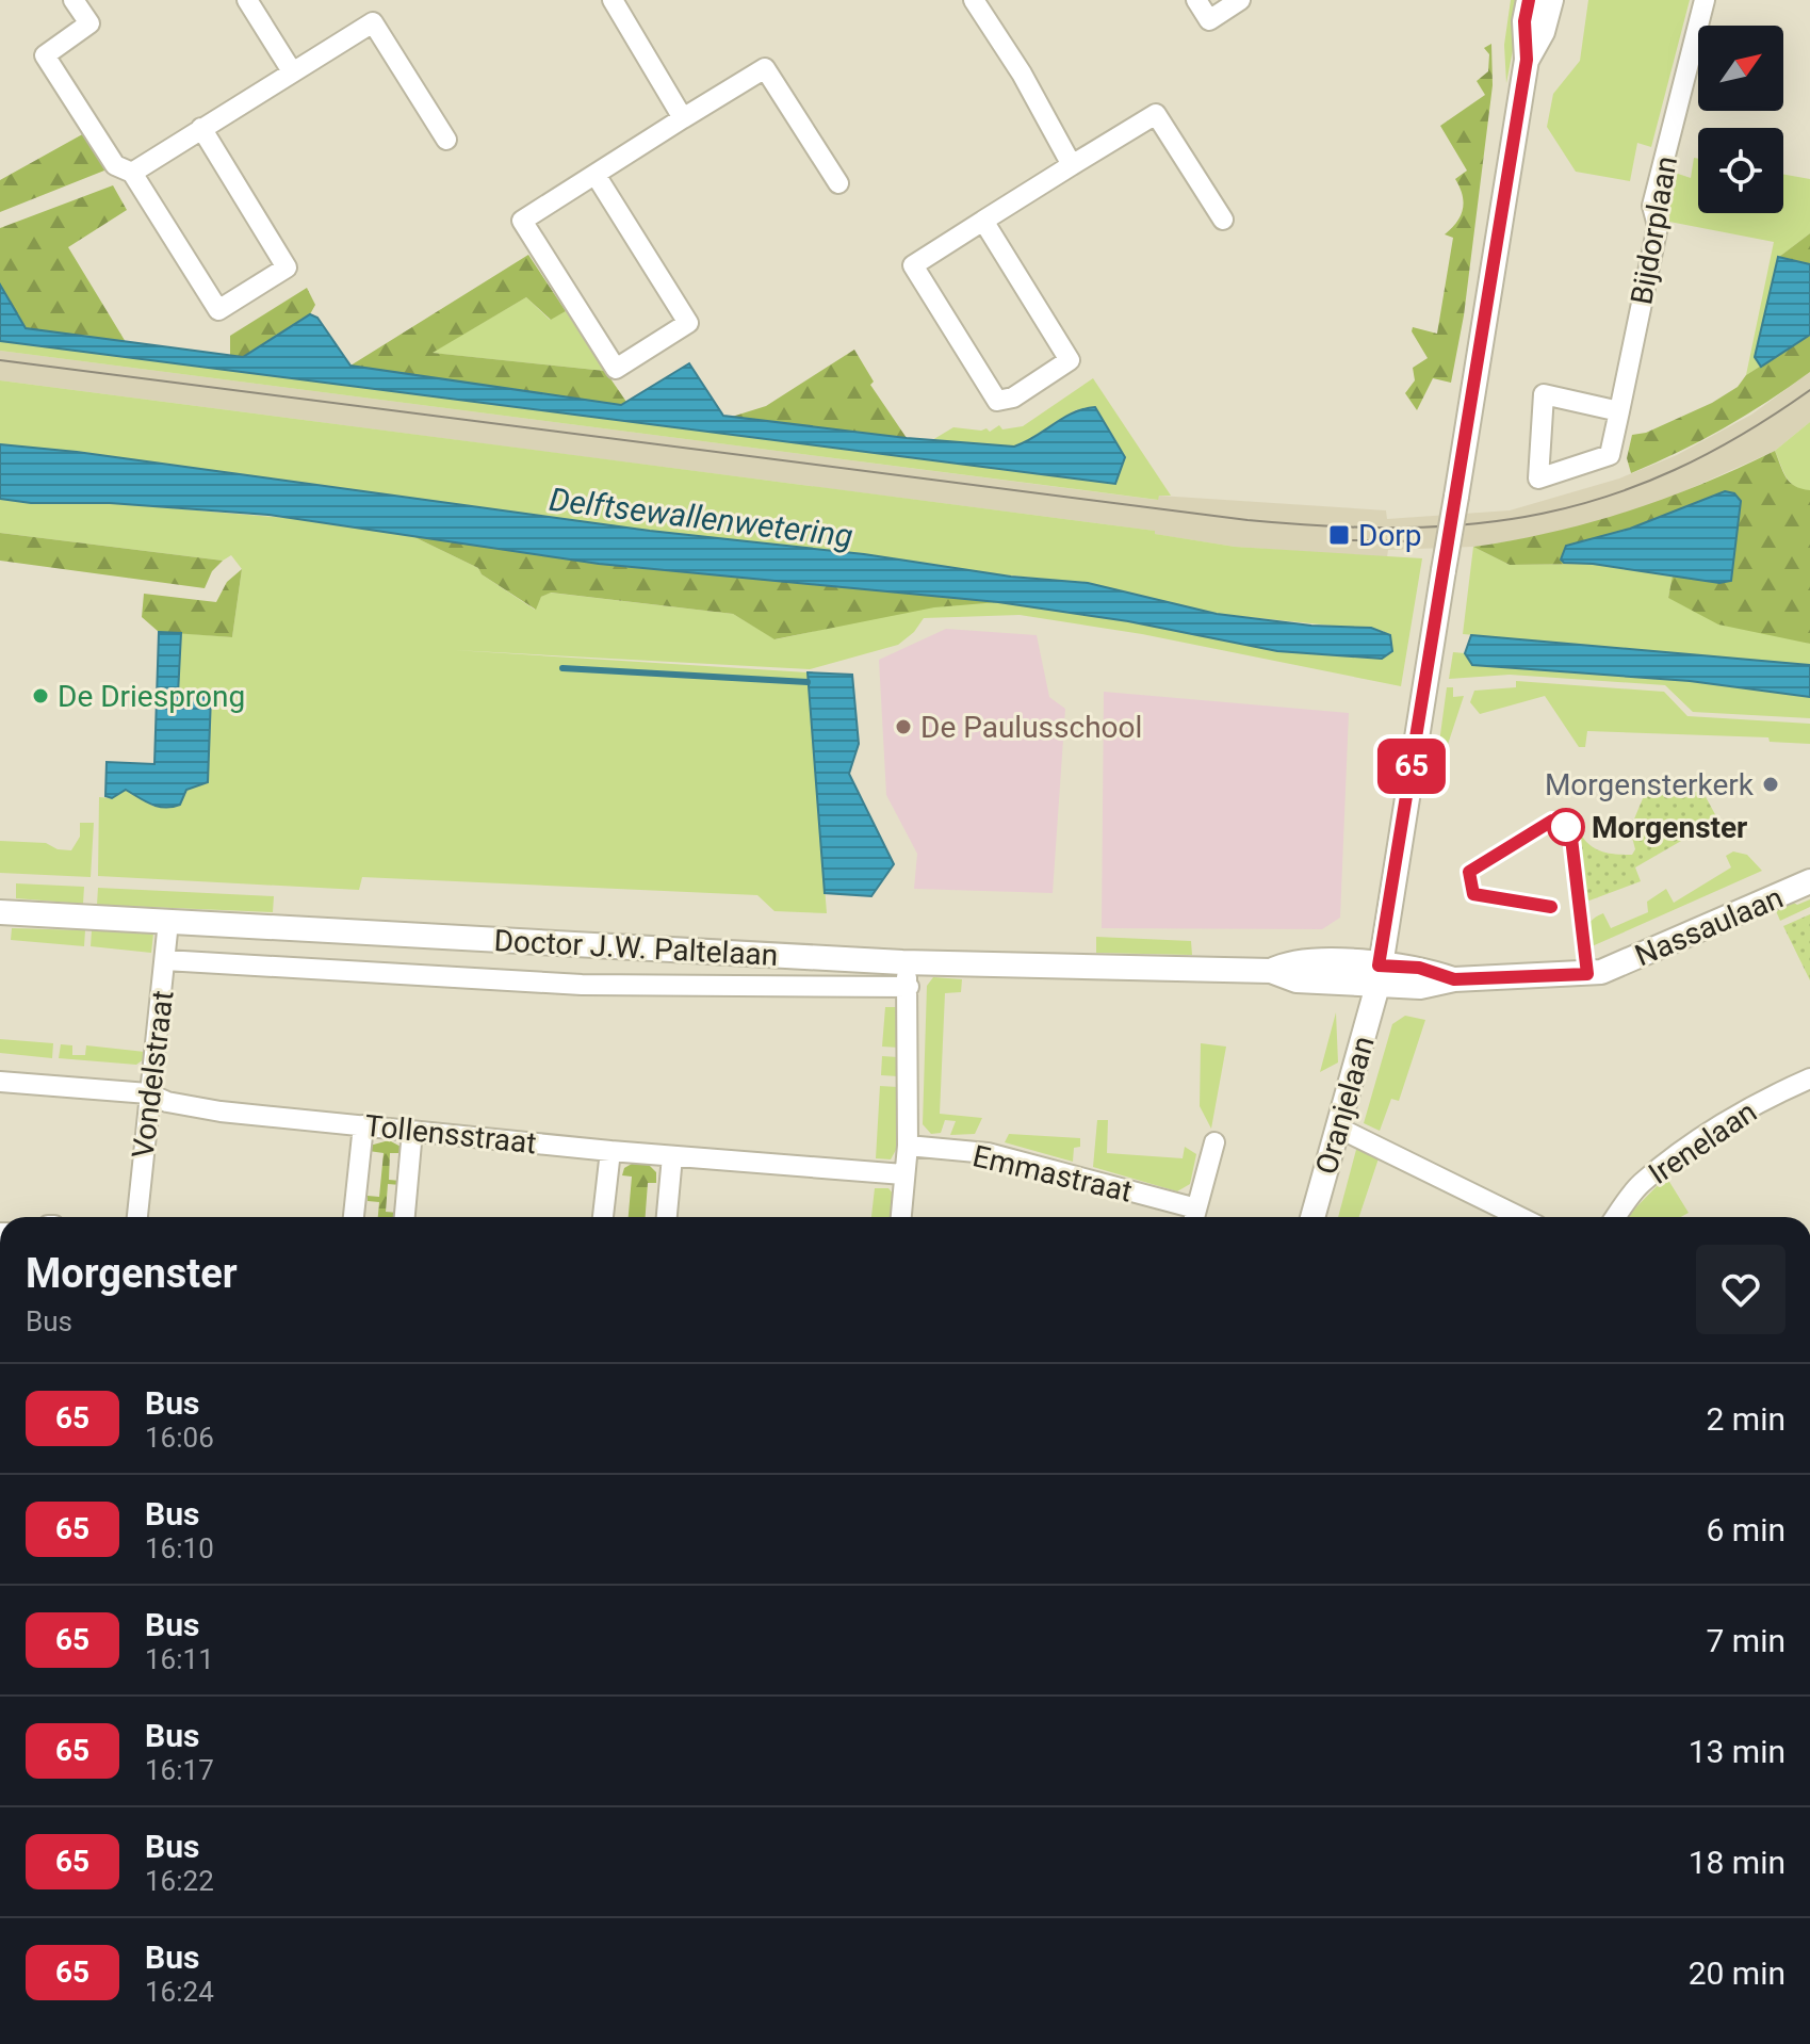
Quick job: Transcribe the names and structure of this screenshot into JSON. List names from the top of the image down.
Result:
{
  "streets": {
    "street": [
      "Bijdorplaan",
      "Nassaulaan",
      "Doctor J.W. Paltelaan",
      "Vondelstraat",
      "Oranjelaan",
      "Tollensstraat",
      "Irenelaan",
      "Emmastraat"
    ]
  },
  "crossings": [
    ["Nassaulaan", "Doctor J.W. Paltelaan"],
    ["Nassaulaan", "Oranjelaan"],
    ["Doctor J.W. Paltelaan", "Vondelstraat"],
    ["Doctor J.W. Paltelaan", "Oranjelaan"],
    ["Vondelstraat", "Tollensstraat"]
  ],
  "water": ["Delftsewallenwetering"],
  "places": {
    "transit": ["Dorp"],
    "other": [
      "De Driesprong",
      "De Paulusschool",
      "Morgensterkerk",
      "Morgenster"
    ]
  },
  "lines": ["bus line 65"],
  "north": "top right",
  "page": {
    "on_map": "65",
    "heading": ["Morgenster", "Bus"],
    "list": [
      {
        "mark": "65",
        "name": "Bus",
        "note": "16:06",
        "value": "2 min"
      },
      {
        "mark": "65",
        "name": "Bus",
        "note": "16:10",
        "value": "6 min"
      },
      {
        "mark": "65",
        "name": "Bus",
        "note": "16:11",
        "value": "7 min"
      },
      {
        "mark": "65",
        "name": "Bus",
        "note": "16:17",
        "value": "13 min"
      },
      {
        "mark": "65",
        "name": "Bus",
        "note": "16:22",
        "value": "18 min"
      },
      {
        "mark": "65",
        "name": "Bus",
        "note": "16:24",
        "value": "20 min"
      }
    ]
  }
}
